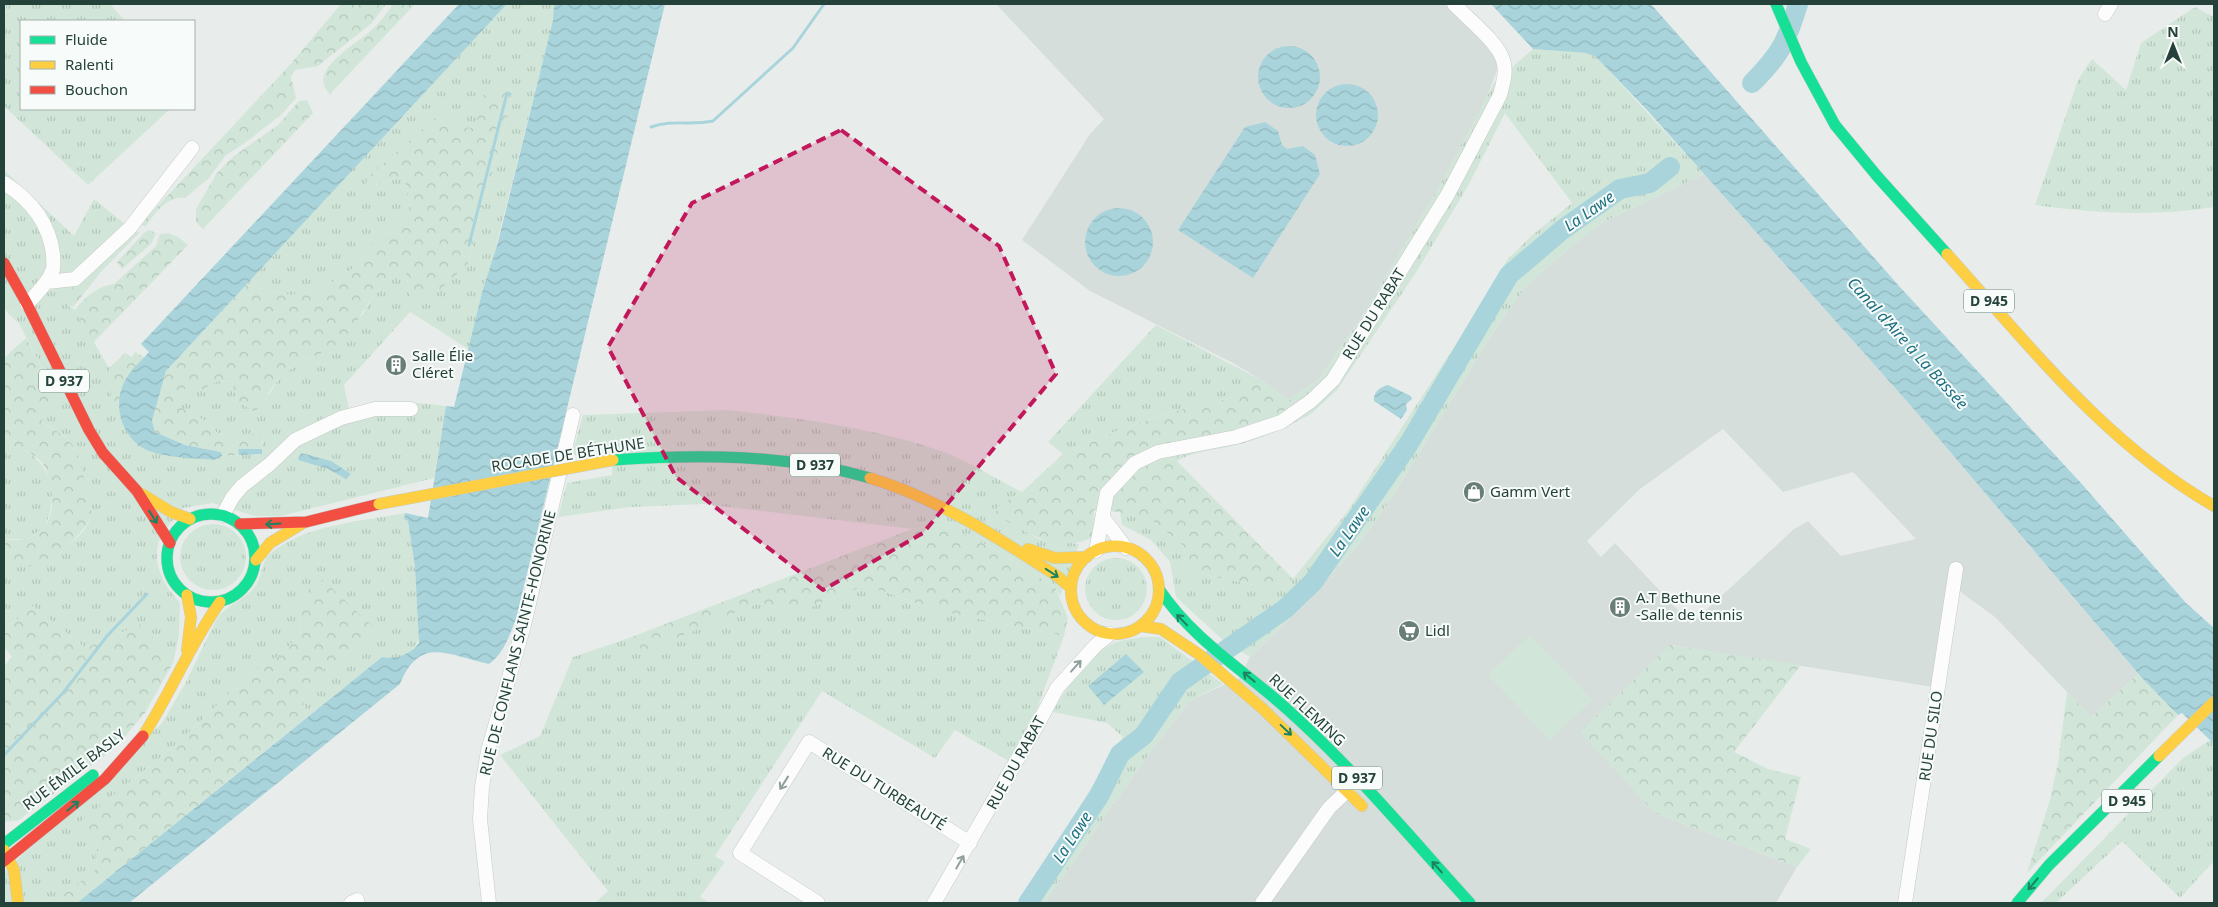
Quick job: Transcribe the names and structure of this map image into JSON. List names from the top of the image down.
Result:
{
  "streets": {
    "main road": [
      "D 945",
      "D 937",
      "ROCADE DE BÉTHUNE",
      "RUE FLEMING",
      "RUE ÉMILE BASLY"
    ],
    "street": [
      "RUE DU RABAT",
      "RUE DE CONFLANS SAINTE-HONORINE",
      "RUE DU SILO",
      "RUE DU TURBEAUTÉ"
    ]
  },
  "crossings": [
    ["RUE DU RABAT", "ROCADE DE BÉTHUNE"],
    ["RUE DU RABAT", "RUE FLEMING"],
    ["RUE DU RABAT", "RUE DU TURBEAUTÉ"],
    ["D 937", "ROCADE DE BÉTHUNE"],
    ["D 937", "RUE ÉMILE BASLY"],
    ["ROCADE DE BÉTHUNE", "RUE FLEMING"],
    ["ROCADE DE BÉTHUNE", "RUE ÉMILE BASLY"]
  ],
  "water": ["La Lawe", "Canal d'Aire à La Bassée"],
  "places": {
    "building": ["Salle Élie Cléret", "A.T Bethune -Salle de tennis"],
    "shop": ["Gamm Vert"],
    "supermarket": ["Lidl"]
  },
  "legend": ["Fluide", "Ralenti", "Bouchon"],
  "north": "top"
}
